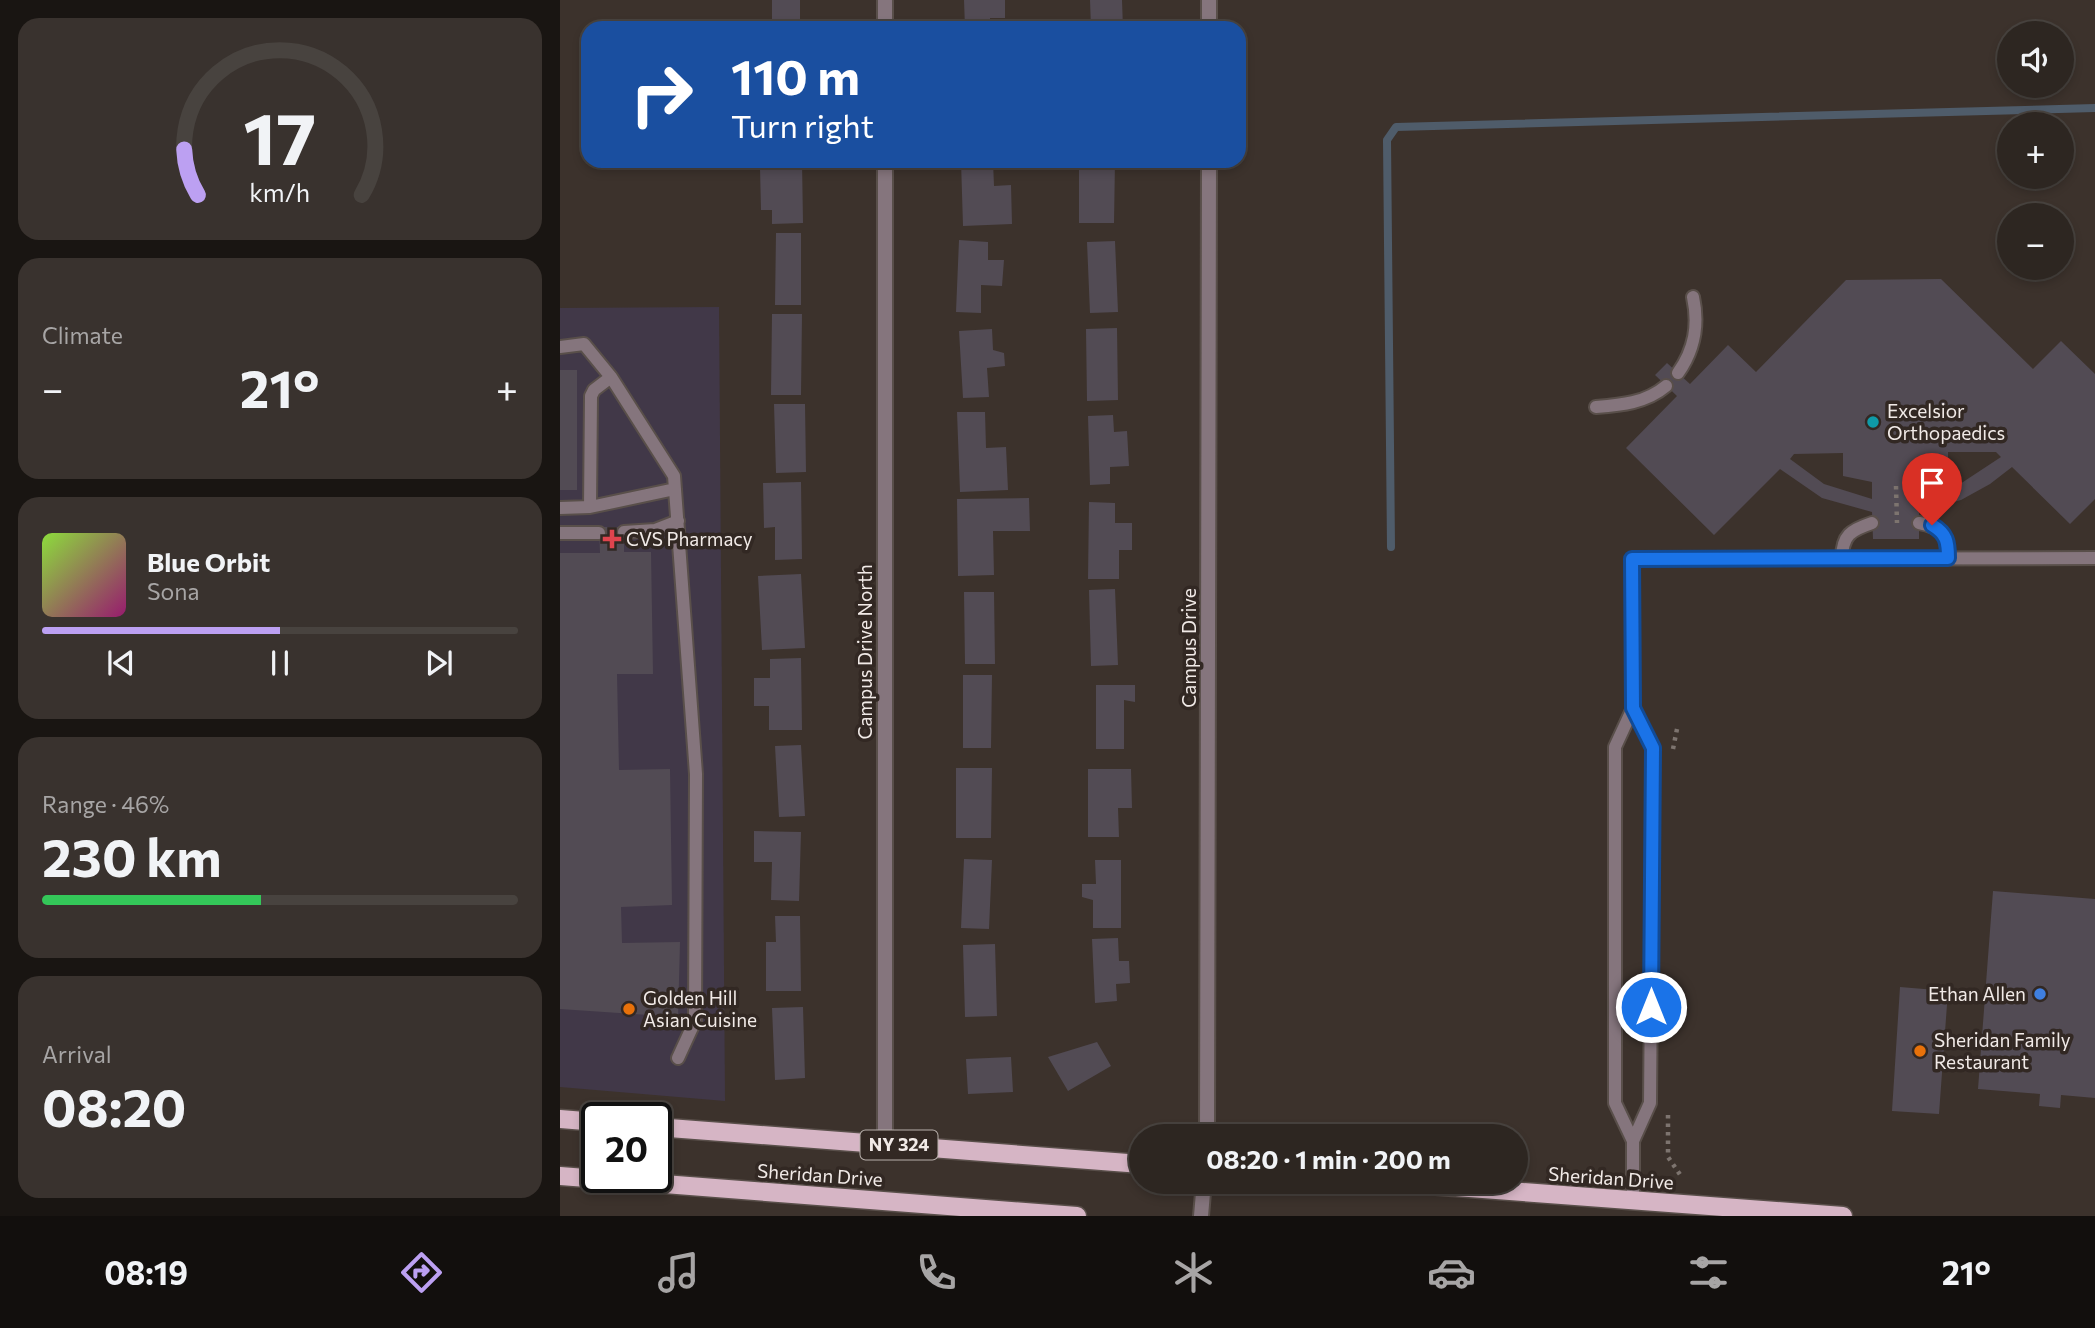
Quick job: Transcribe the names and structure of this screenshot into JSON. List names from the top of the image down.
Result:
{
  "streets": {
    "main road": ["NY 324", "Sheridan Drive"],
    "street": ["Campus Drive", "Campus Drive North"]
  },
  "crossings": [
    ["Campus Drive North", "Sheridan Drive"]
  ],
  "places": {
    "other": [
      "Excelsior Orthopaedics",
      "Ethan Allen",
      "Golden Hill Asian Cuisine",
      "Sheridan Family Restaurant"
    ],
    "health": ["CVS Pharmacy"]
  },
  "page": {
    "map_buttons": ["+", "−"],
    "turn": ["110 m", "Turn right"],
    "tile": [
      "Climate",
      ["Range · 46%", "230 km"],
      ["Arrival", "08:20"]
    ],
    "heat": ["−", "21°", "+"],
    "song": ["Blue Orbit", "Sona"],
    "limit": "20",
    "trip": "08:20 · 1 min · 200 m",
    "tabs": ["08:19", "21°"],
    "gauge": ["17", "km/h"]
  }
}
